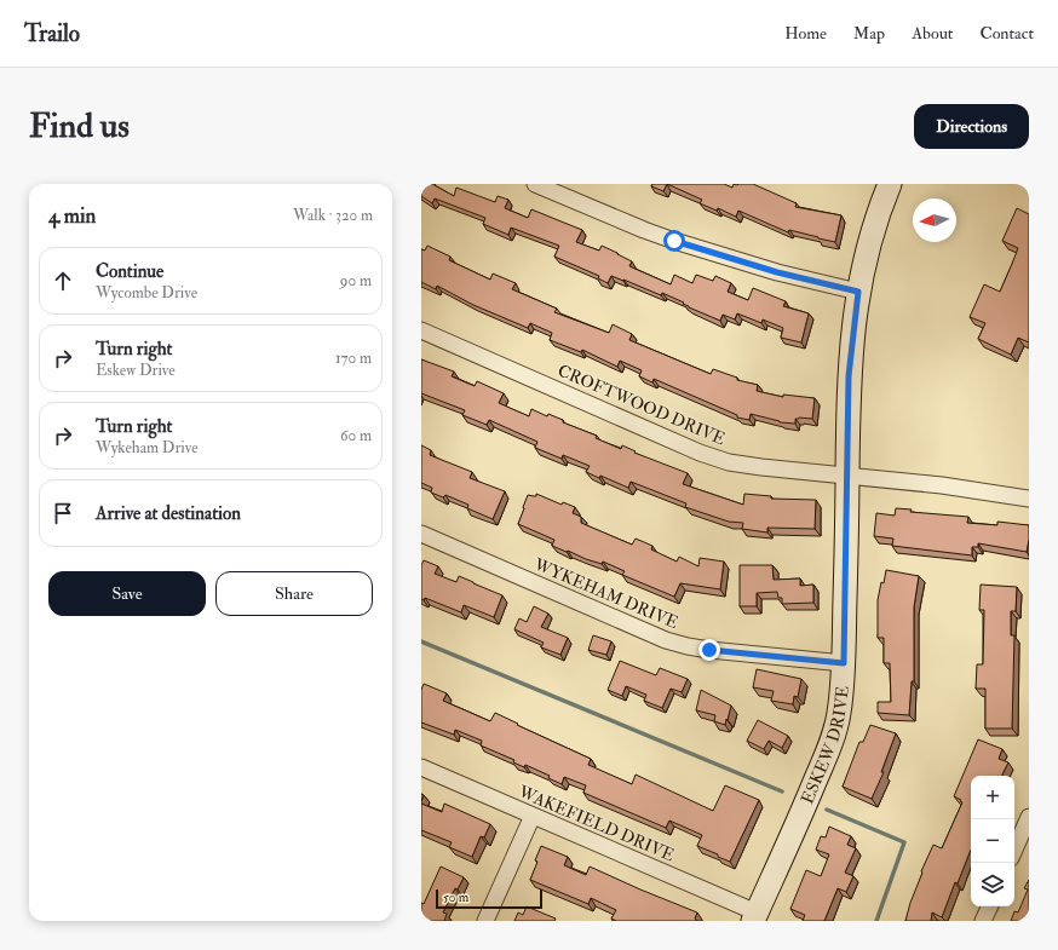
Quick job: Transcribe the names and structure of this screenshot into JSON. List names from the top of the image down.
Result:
{
  "streets": {
    "street": [
      "CROFTWOOD DRIVE",
      "WYKEHAM DRIVE",
      "ESKEW DRIVE",
      "WAKEFIELD DRIVE"
    ]
  },
  "crossings": [
    ["CROFTWOOD DRIVE", "ESKEW DRIVE"],
    ["WYKEHAM DRIVE", "ESKEW DRIVE"],
    ["ESKEW DRIVE", "WAKEFIELD DRIVE"]
  ],
  "scale_bar": "50 m",
  "north": "left",
  "page": {
    "header": "Trailo",
    "nav": [
      "Home",
      "Map",
      "About",
      "Contact"
    ],
    "buttons": [
      "Directions",
      ["Save", "Share"]
    ],
    "title": "Find us",
    "heading": ["4 min", "Walk · 320 m"],
    "list": [
      ["Continue", "Wycombe Drive", "90 m"],
      ["Turn right", "Eskew Drive", "170 m"],
      ["Turn right", "Wykeham Drive", "60 m"],
      "Arrive at destination"
    ],
    "map_buttons": ["+", "−"],
    "scale": "50 m"
  }
}
